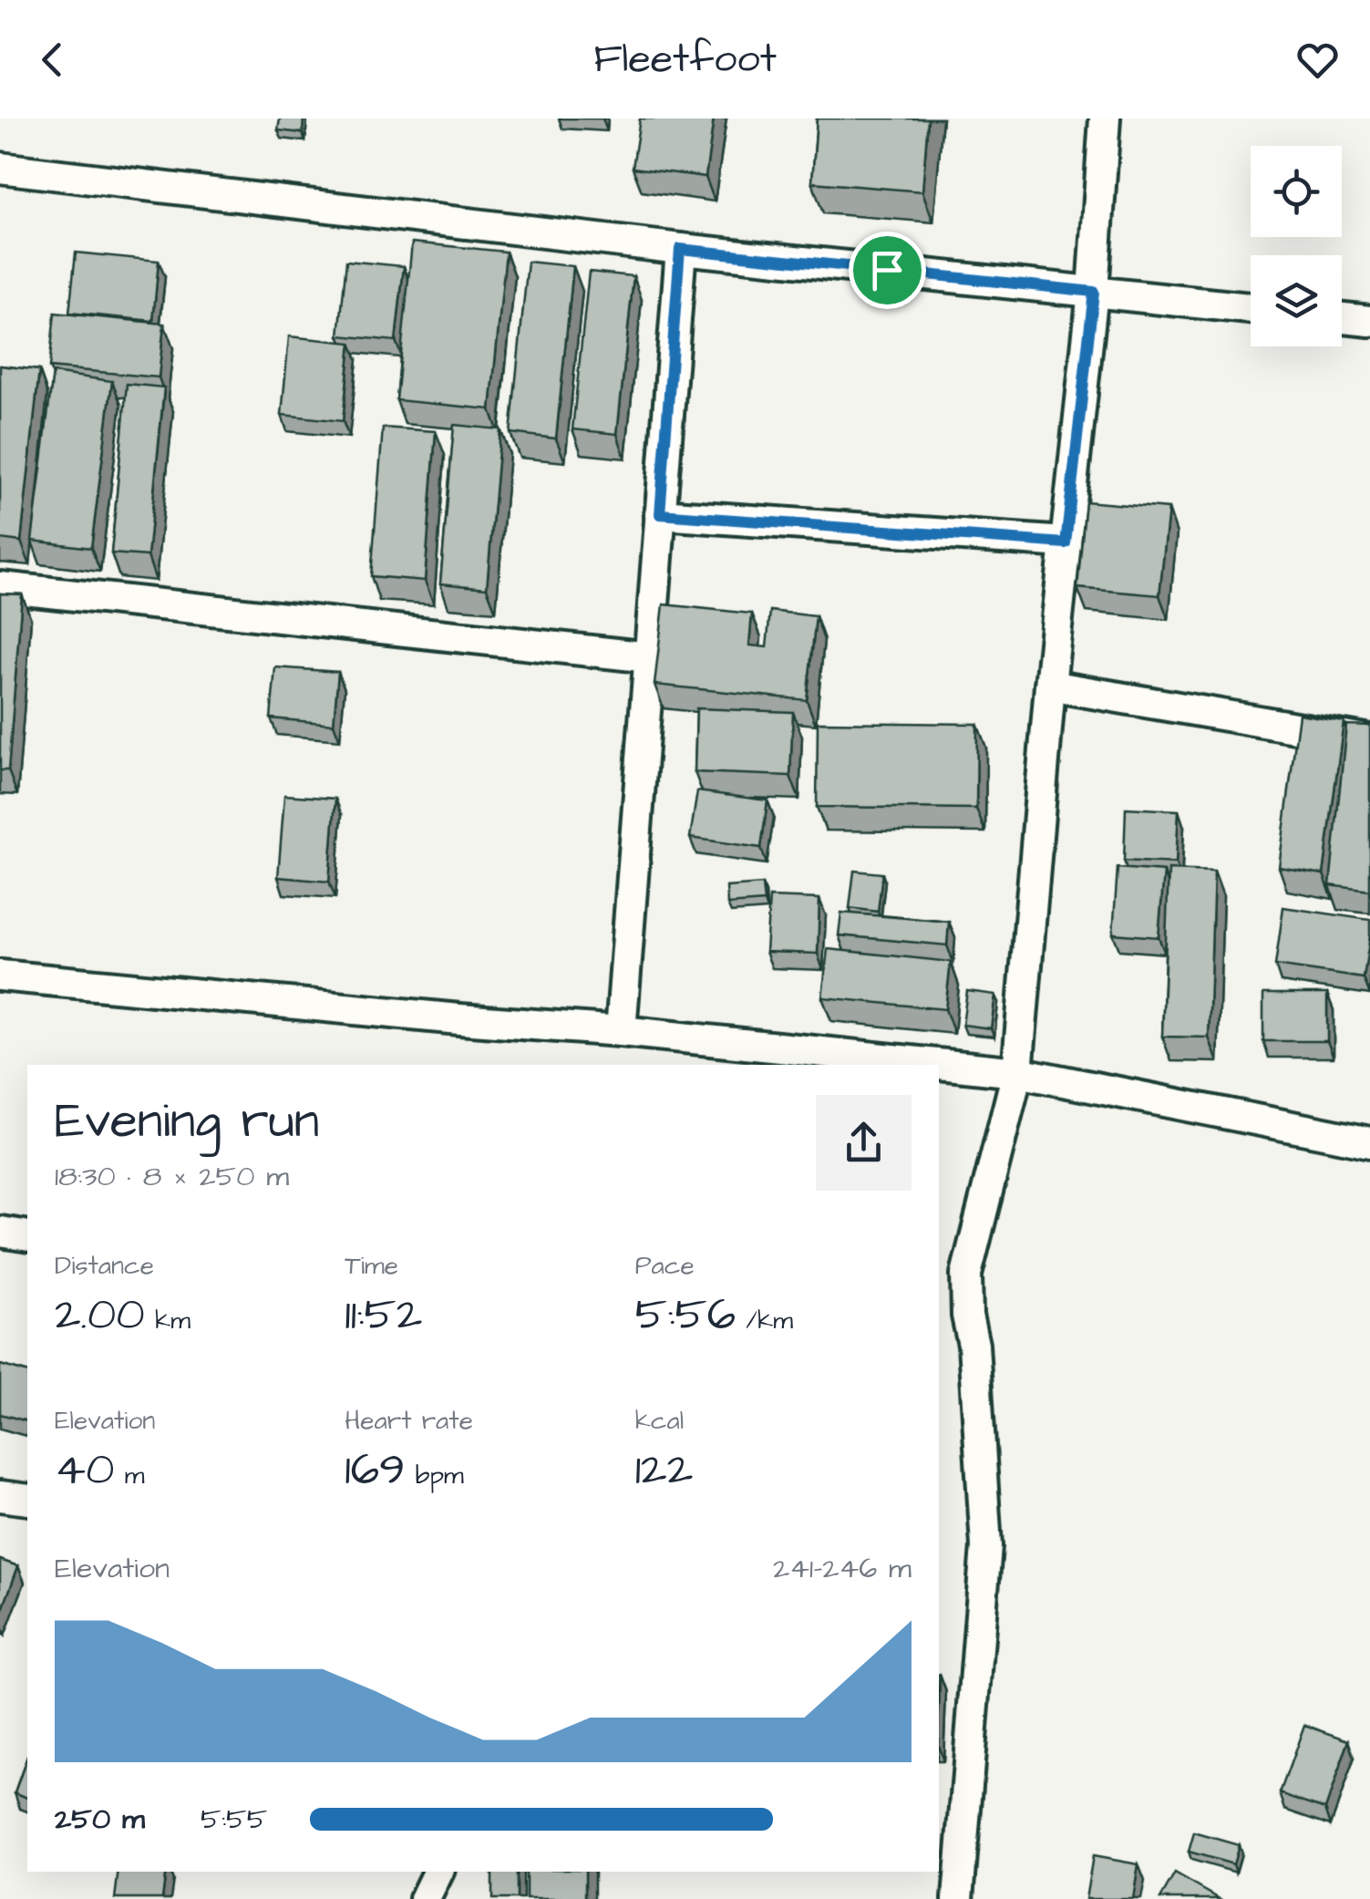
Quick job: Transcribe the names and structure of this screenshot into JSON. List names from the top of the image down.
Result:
{
  "page": {
    "header": "Fleetfoot",
    "heading": ["Evening run", "18:30 · 8 × 250 m"],
    "stats": [
      ["Distance", "2.00 km"],
      ["Time", "11:52"],
      ["Pace", "5:56 /km"],
      ["Elevation", "40 m"],
      ["Heart rate", "169 bpm"],
      ["kcal", "122"]
    ],
    "chart": ["Elevation", "241–246 m"],
    "list": [
      {
        "name": "250 m",
        "note": "5:55"
      }
    ]
  }
}
